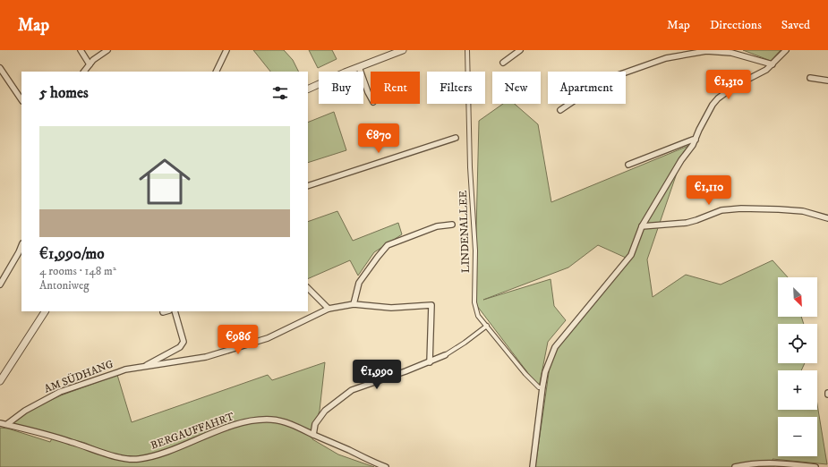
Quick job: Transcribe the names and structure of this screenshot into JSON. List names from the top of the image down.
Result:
{
  "streets": {
    "street": ["LINDENALLEE", "AM SÜDHANG", "BERGAUFFAHRT"]
  },
  "crossings": [
    ["AM SÜDHANG", "BERGAUFFAHRT"]
  ],
  "north": "bottom right",
  "page": {
    "header": "Map",
    "nav": ["Map", "Directions", "Saved"],
    "price": [
      "€1,310",
      "€870",
      "€1,110",
      "€986",
      "€1,990"
    ],
    "chip": [
      "Buy",
      "Rent",
      "Filters",
      "New",
      "Apartment"
    ],
    "heading": "5 homes",
    "list": [
      {
        "name": "€1,990/mo",
        "note": "4 rooms · 148 m² · Antoniweg"
      }
    ],
    "map_buttons": ["+", "−"]
  }
}
